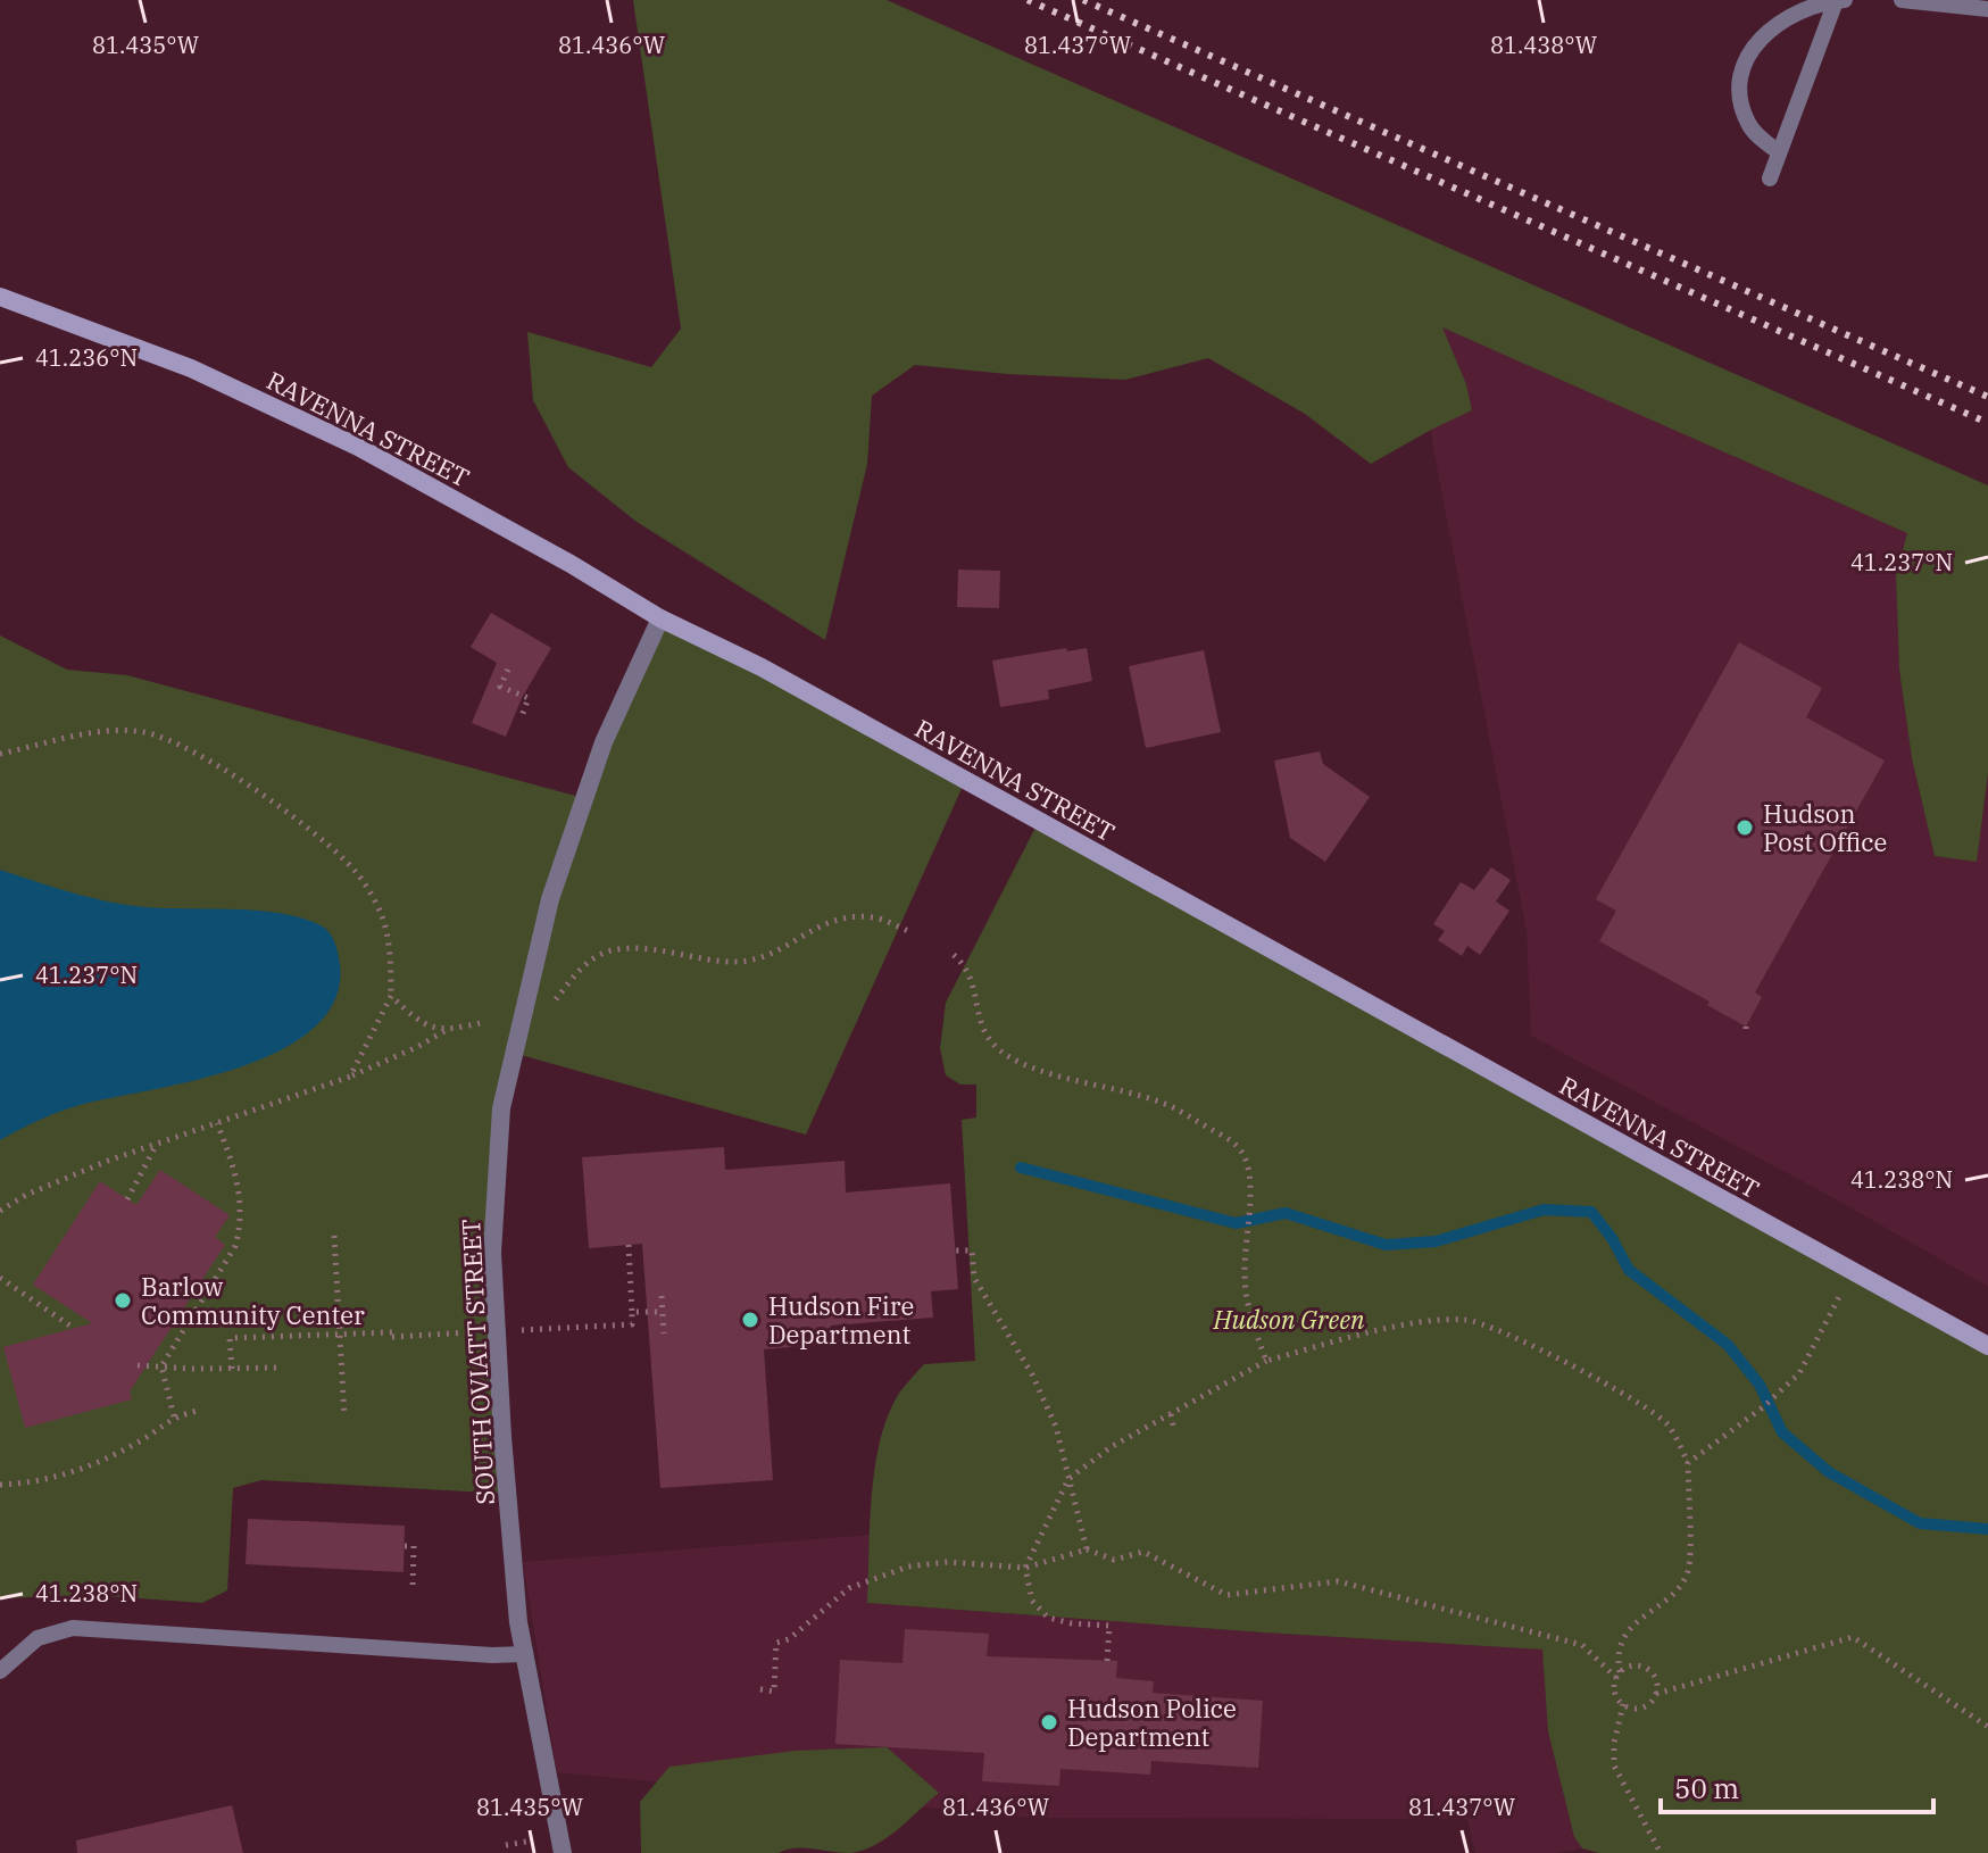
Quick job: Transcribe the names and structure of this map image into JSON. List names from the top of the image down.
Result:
{
  "streets": {
    "street": ["RAVENNA STREET", "SOUTH OVIATT STREET"]
  },
  "crossings": [
    ["RAVENNA STREET", "SOUTH OVIATT STREET"]
  ],
  "parks": ["Hudson Green"],
  "places": [
    "Hudson Post Office",
    "Barlow Community Center",
    "Hudson Fire Department",
    "Hudson Police Department"
  ],
  "scale_bar": "50 m",
  "coordinates": [
    "81.435°W",
    "81.436°W",
    "81.437°W",
    "81.438°W",
    "41.236°N",
    "41.237°N",
    "41.238°N"
  ]
}
